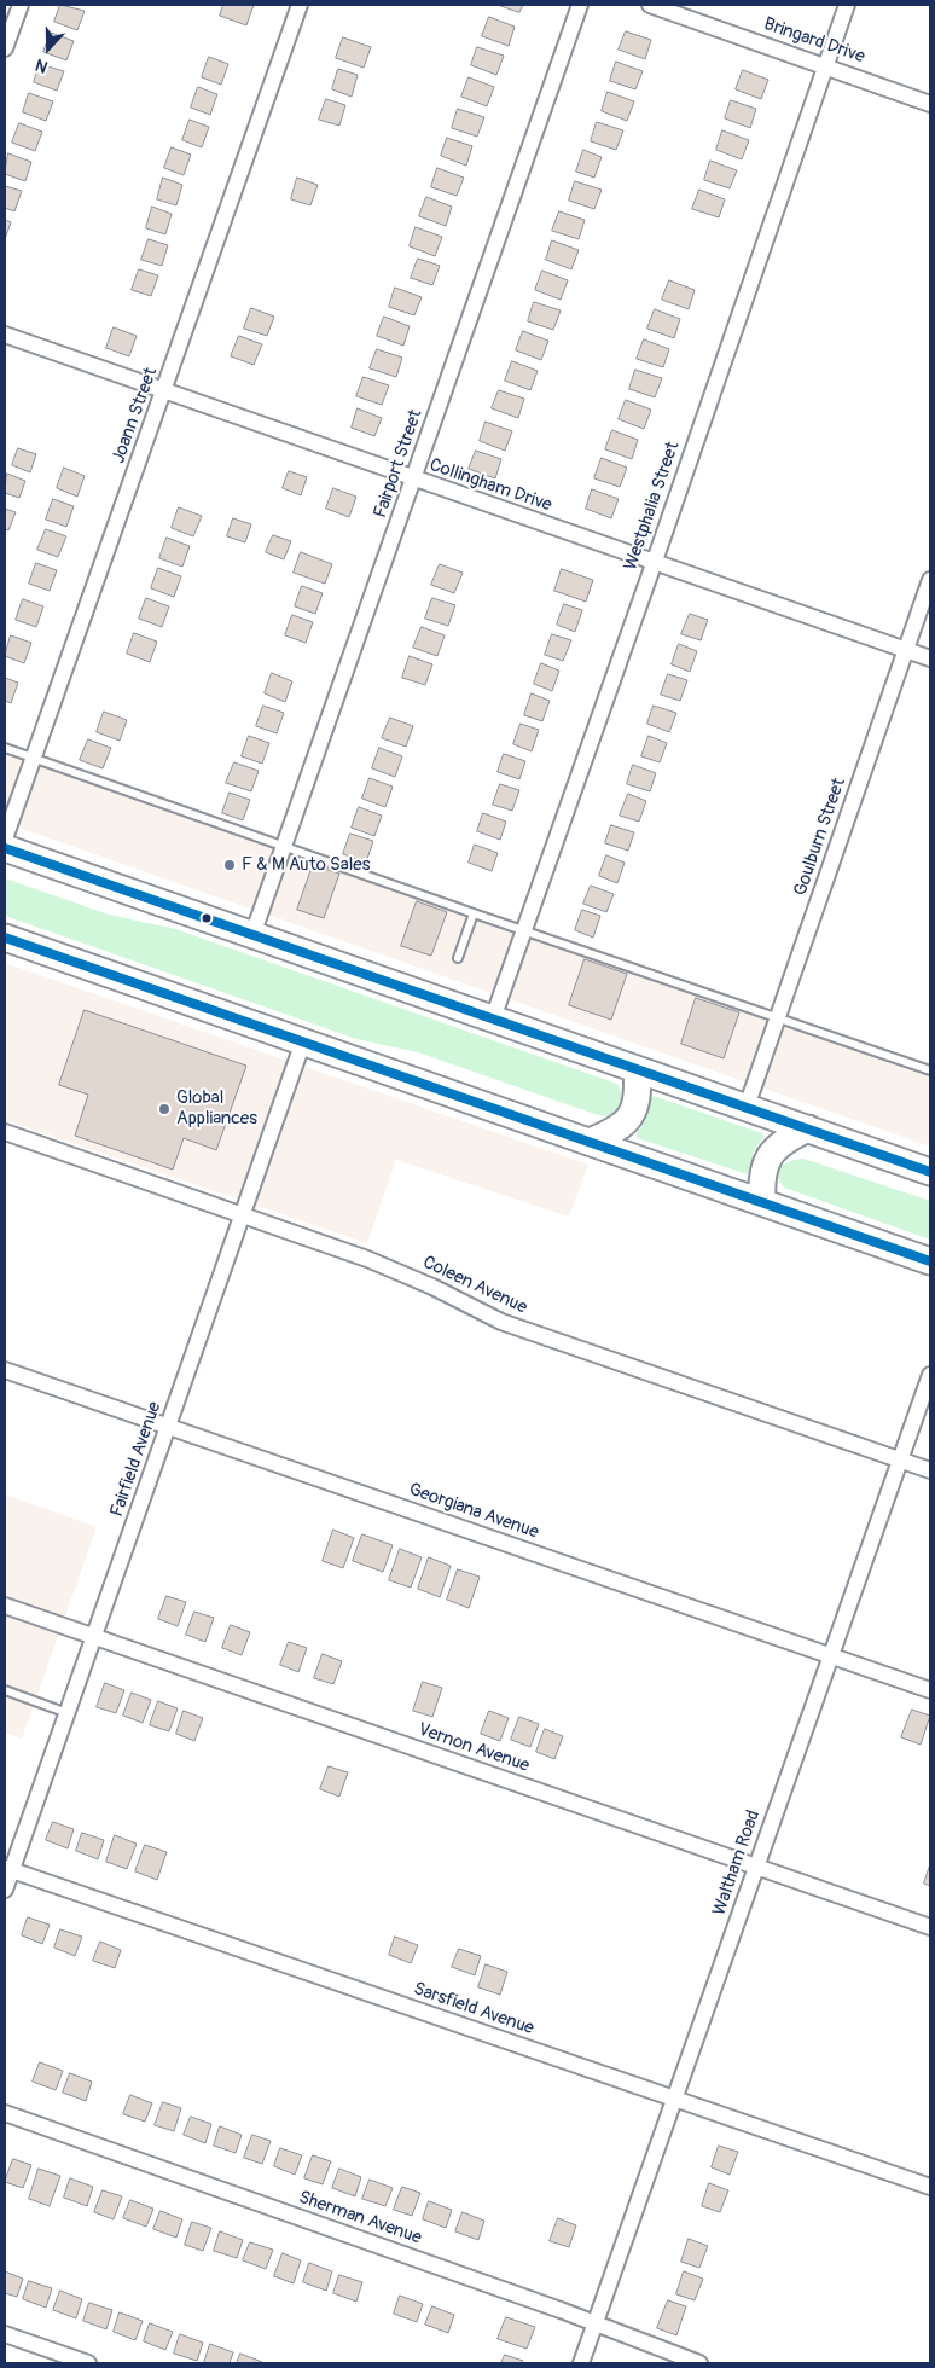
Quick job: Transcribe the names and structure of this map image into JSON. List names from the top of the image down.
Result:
{
  "streets": {
    "street": [
      "Bringard Drive",
      "Joann Street",
      "Fairport Street",
      "Collingham Drive",
      "Westphalia Street",
      "Goulburn Street",
      "Coleen Avenue",
      "Fairfield Avenue",
      "Georgiana Avenue",
      "Vernon Avenue",
      "Waltham Road",
      "Sarsfield Avenue",
      "Sherman Avenue"
    ]
  },
  "crossings": [
    ["Bringard Drive", "Westphalia Street"],
    ["Joann Street", "Collingham Drive"],
    ["Fairport Street", "Collingham Drive"],
    ["Collingham Drive", "Westphalia Street"],
    ["Collingham Drive", "Goulburn Street"],
    ["Coleen Avenue", "Fairfield Avenue"],
    ["Coleen Avenue", "Waltham Road"],
    ["Fairfield Avenue", "Georgiana Avenue"],
    ["Fairfield Avenue", "Vernon Avenue"],
    ["Fairfield Avenue", "Sarsfield Avenue"],
    ["Georgiana Avenue", "Waltham Road"],
    ["Vernon Avenue", "Waltham Road"],
    ["Waltham Road", "Sarsfield Avenue"],
    ["Waltham Road", "Sherman Avenue"]
  ],
  "places": ["F & M Auto Sales", "Global Appliances"],
  "north": "bottom"
}
